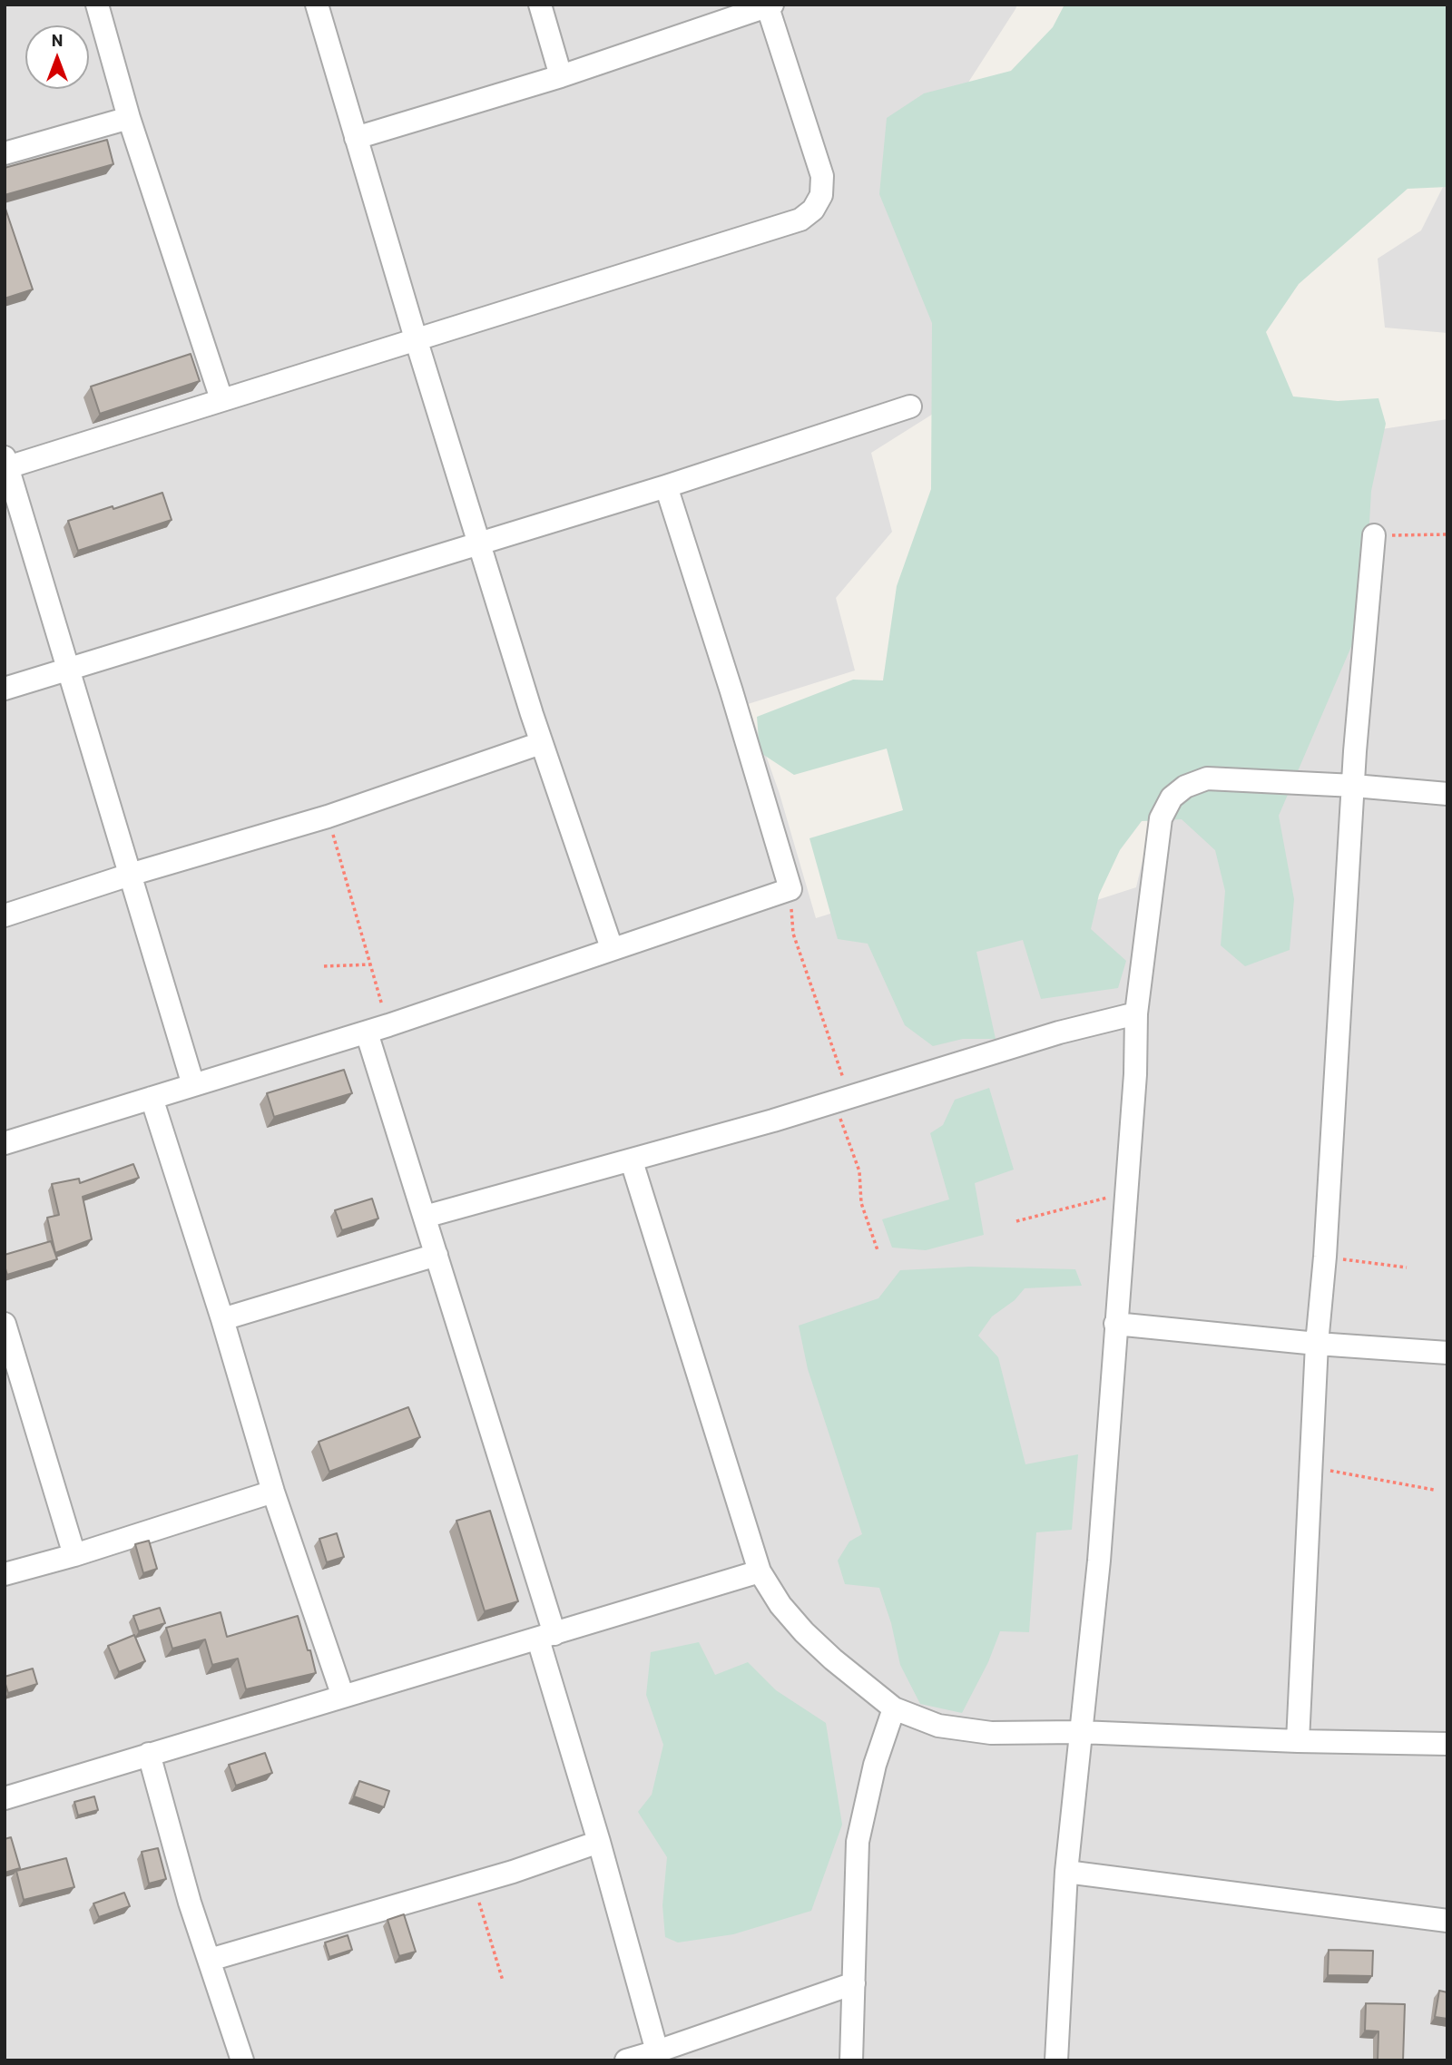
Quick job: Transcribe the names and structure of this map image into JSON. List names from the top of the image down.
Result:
{
  "north": "top"
}
